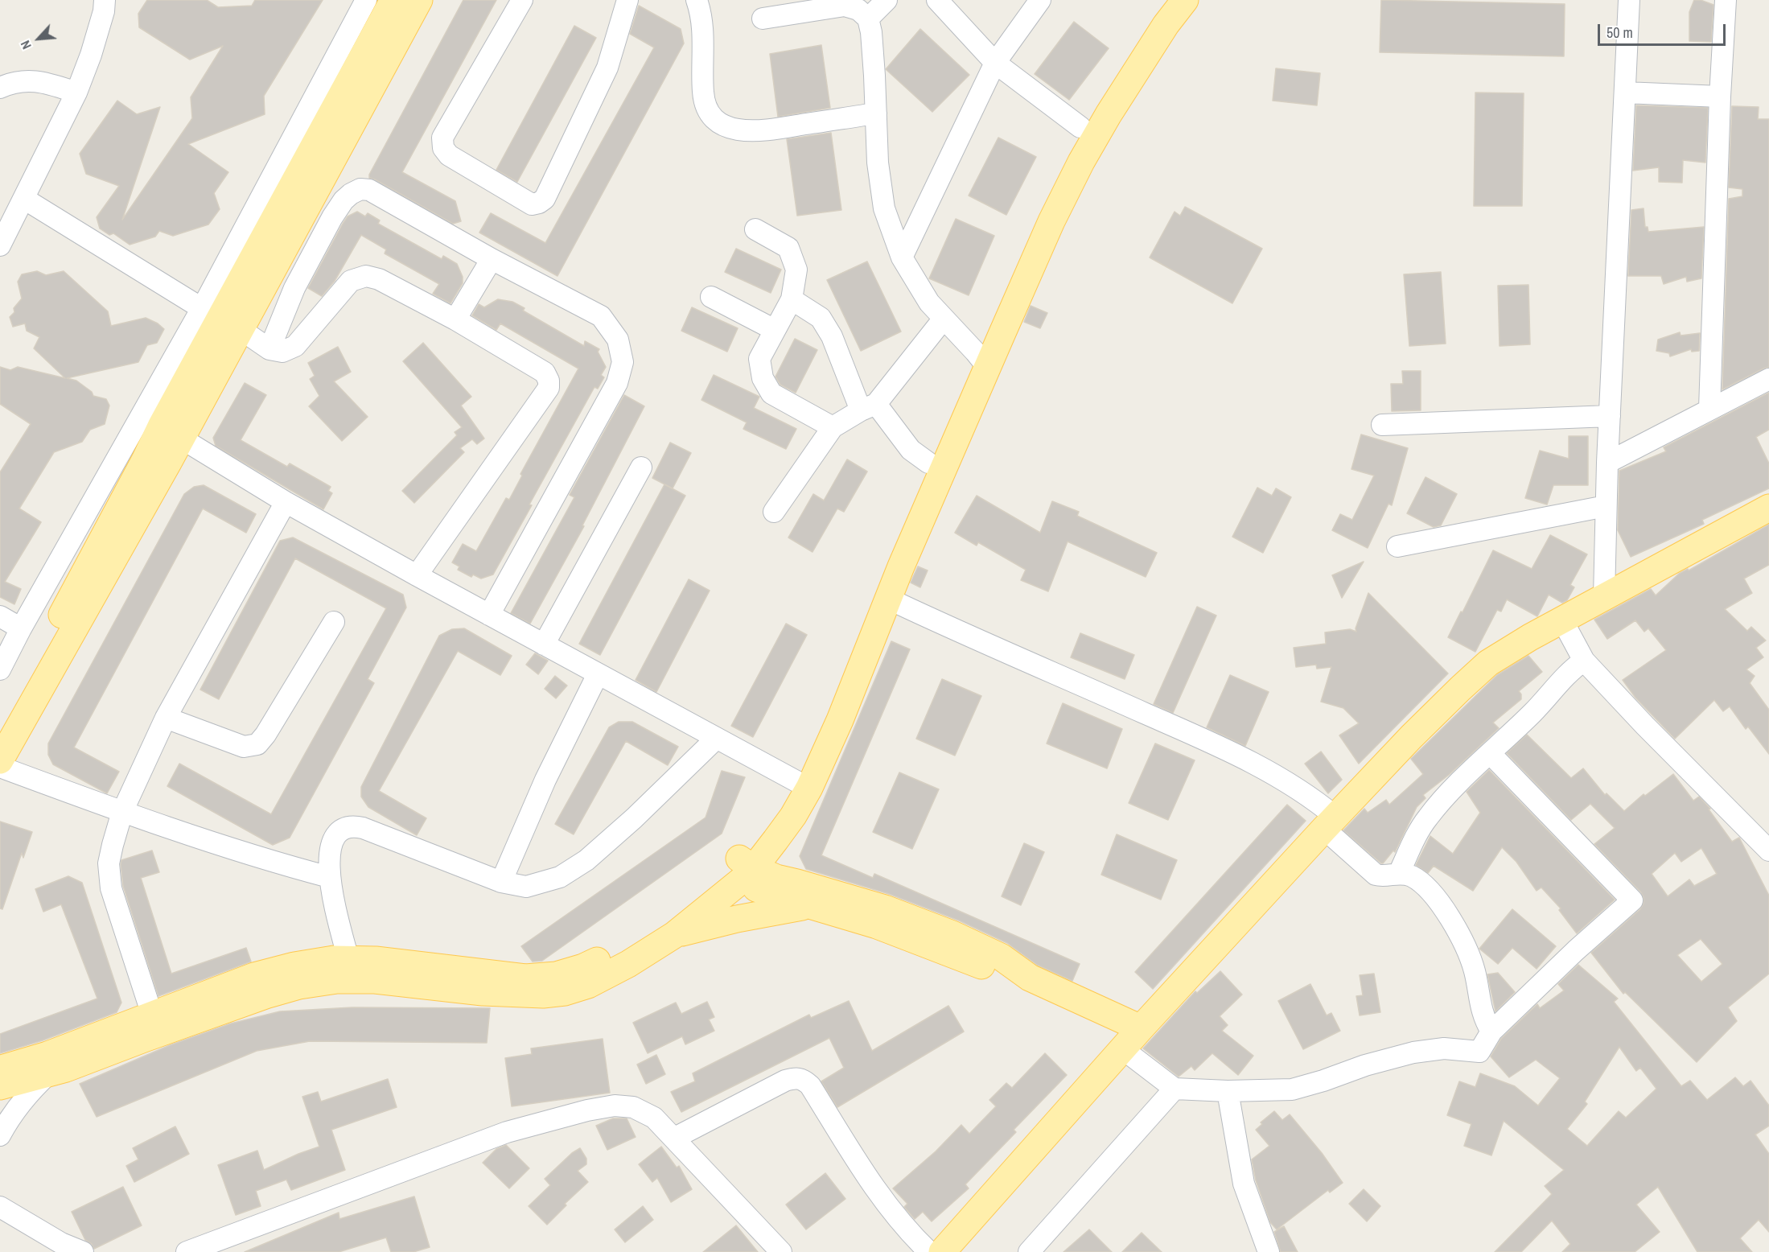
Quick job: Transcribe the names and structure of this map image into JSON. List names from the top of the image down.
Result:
{
  "scale_bar": "50 m",
  "north": "bottom left"
}
